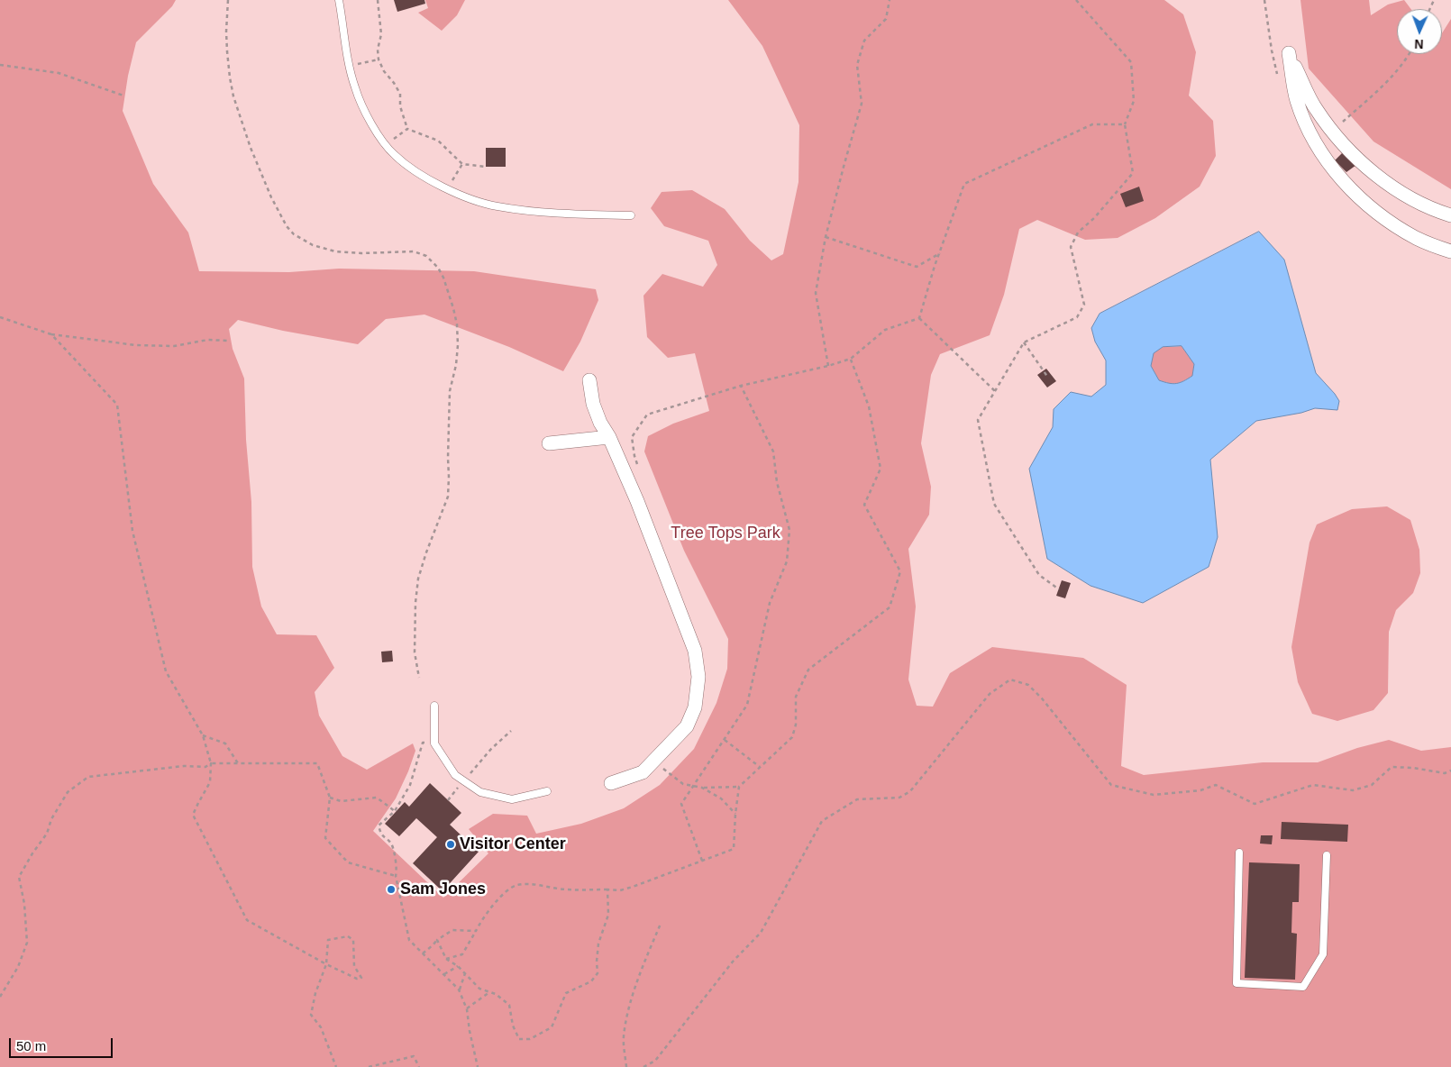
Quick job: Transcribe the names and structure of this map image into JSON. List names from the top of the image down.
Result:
{
  "parks": ["Tree Tops Park"],
  "places": ["Visitor Center", "Sam Jones"],
  "scale_bar": "50 m",
  "north": "bottom"
}
